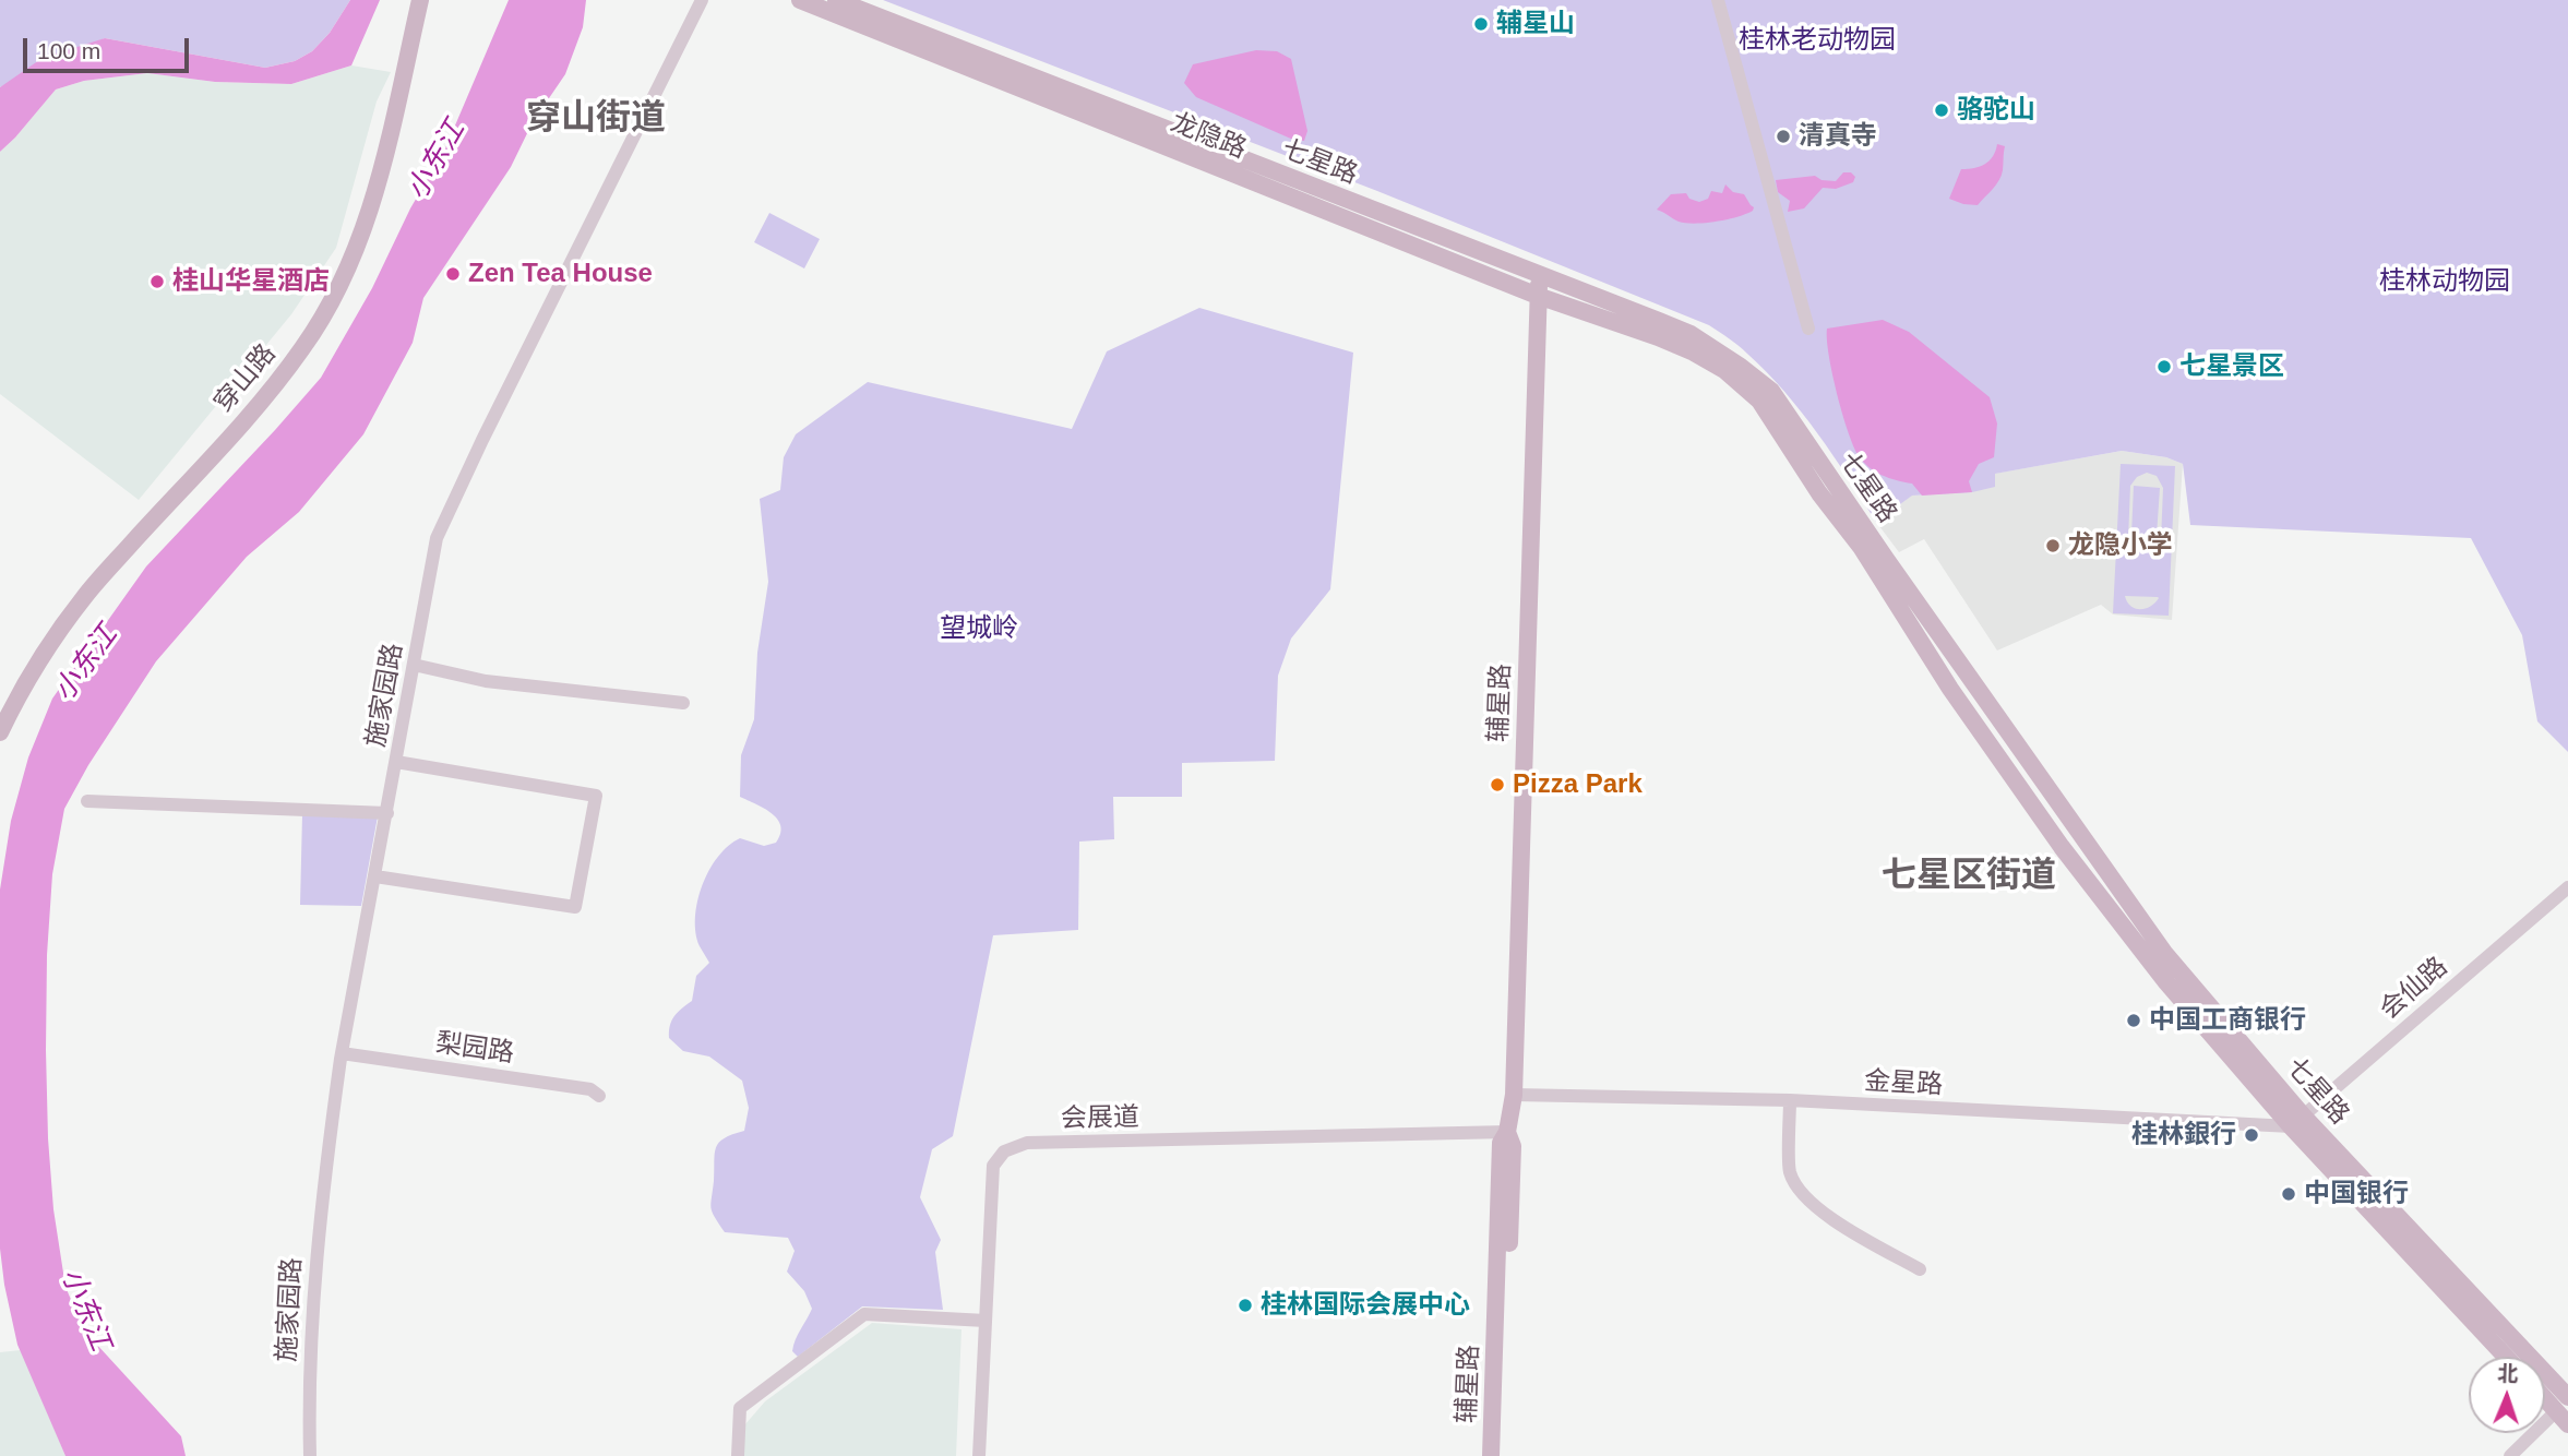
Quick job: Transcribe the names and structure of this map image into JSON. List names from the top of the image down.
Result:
{
  "streets": {
    "main road": [
      "龙隐路",
      "七星路",
      "穿山路",
      "辅星路"
    ],
    "street": [
      "施家园路",
      "会仙路",
      "梨园路",
      "金星路",
      "会展道"
    ]
  },
  "crossings": [
    ["龙隐路", "七星路"],
    ["龙隐路", "辅星路"],
    ["七星路", "辅星路"],
    ["七星路", "会仙路"],
    ["七星路", "金星路"],
    ["施家园路", "梨园路"],
    ["辅星路", "金星路"],
    ["辅星路", "会展道"],
    ["会仙路", "金星路"]
  ],
  "districts": ["穿山街道", "七星区街道"],
  "water": ["小东江"],
  "parks": ["桂林老动物园", "桂林动物园", "望城岭"],
  "places": [
    "辅星山",
    "骆驼山",
    "清真寺",
    "Zen Tea House",
    "桂山华星酒店",
    "七星景区",
    "龙隐小学",
    "Pizza Park",
    "中国工商银行",
    "桂林銀行",
    "中国银行",
    "桂林国际会展中心"
  ],
  "scale_bar": "100 m",
  "north": "top"
}
